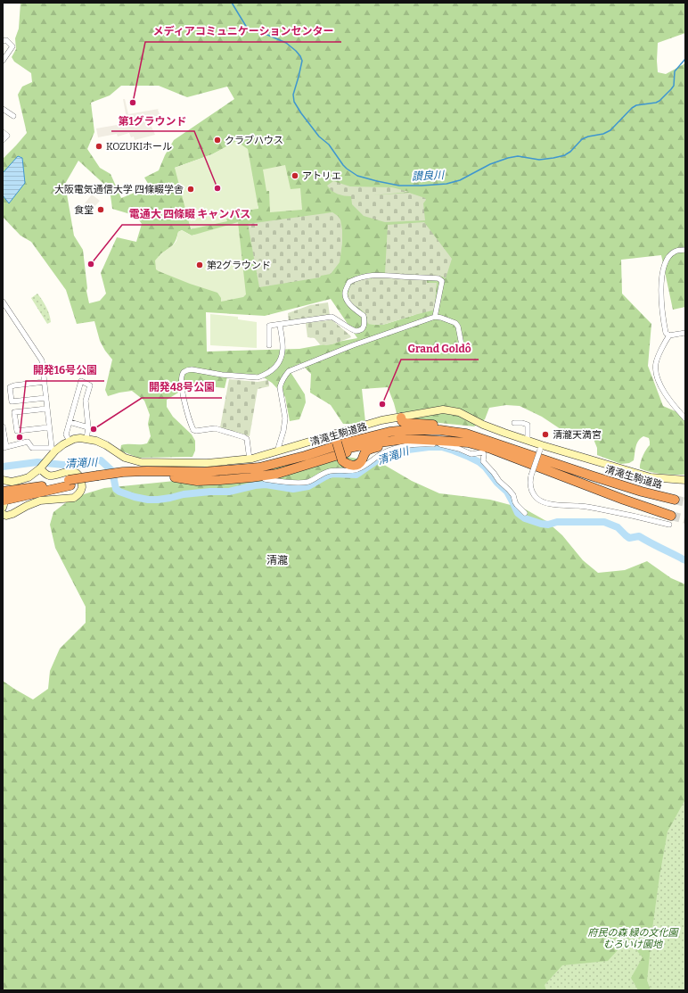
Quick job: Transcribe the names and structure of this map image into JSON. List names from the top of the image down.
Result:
{
  "streets": {
    "highway": ["清滝生駒道路"]
  },
  "districts": ["清瀧"],
  "water": ["讃良川", "清滝川"],
  "parks": ["府民の森 緑の文化園 むろいけ園地"],
  "places": [
    "メディアコミュニケーションセンター",
    "クラブハウス",
    "KOZUKIホール",
    "アトリエ",
    "第1グラウンド",
    "大阪電気通信大学 四條畷学舎",
    "食堂",
    "電通大 四條畷 キャンパス",
    "第2グラウンド",
    "Grand Goldô",
    "開発48号公園",
    "清瀧天満宮",
    "開発16号公園"
  ]
}
